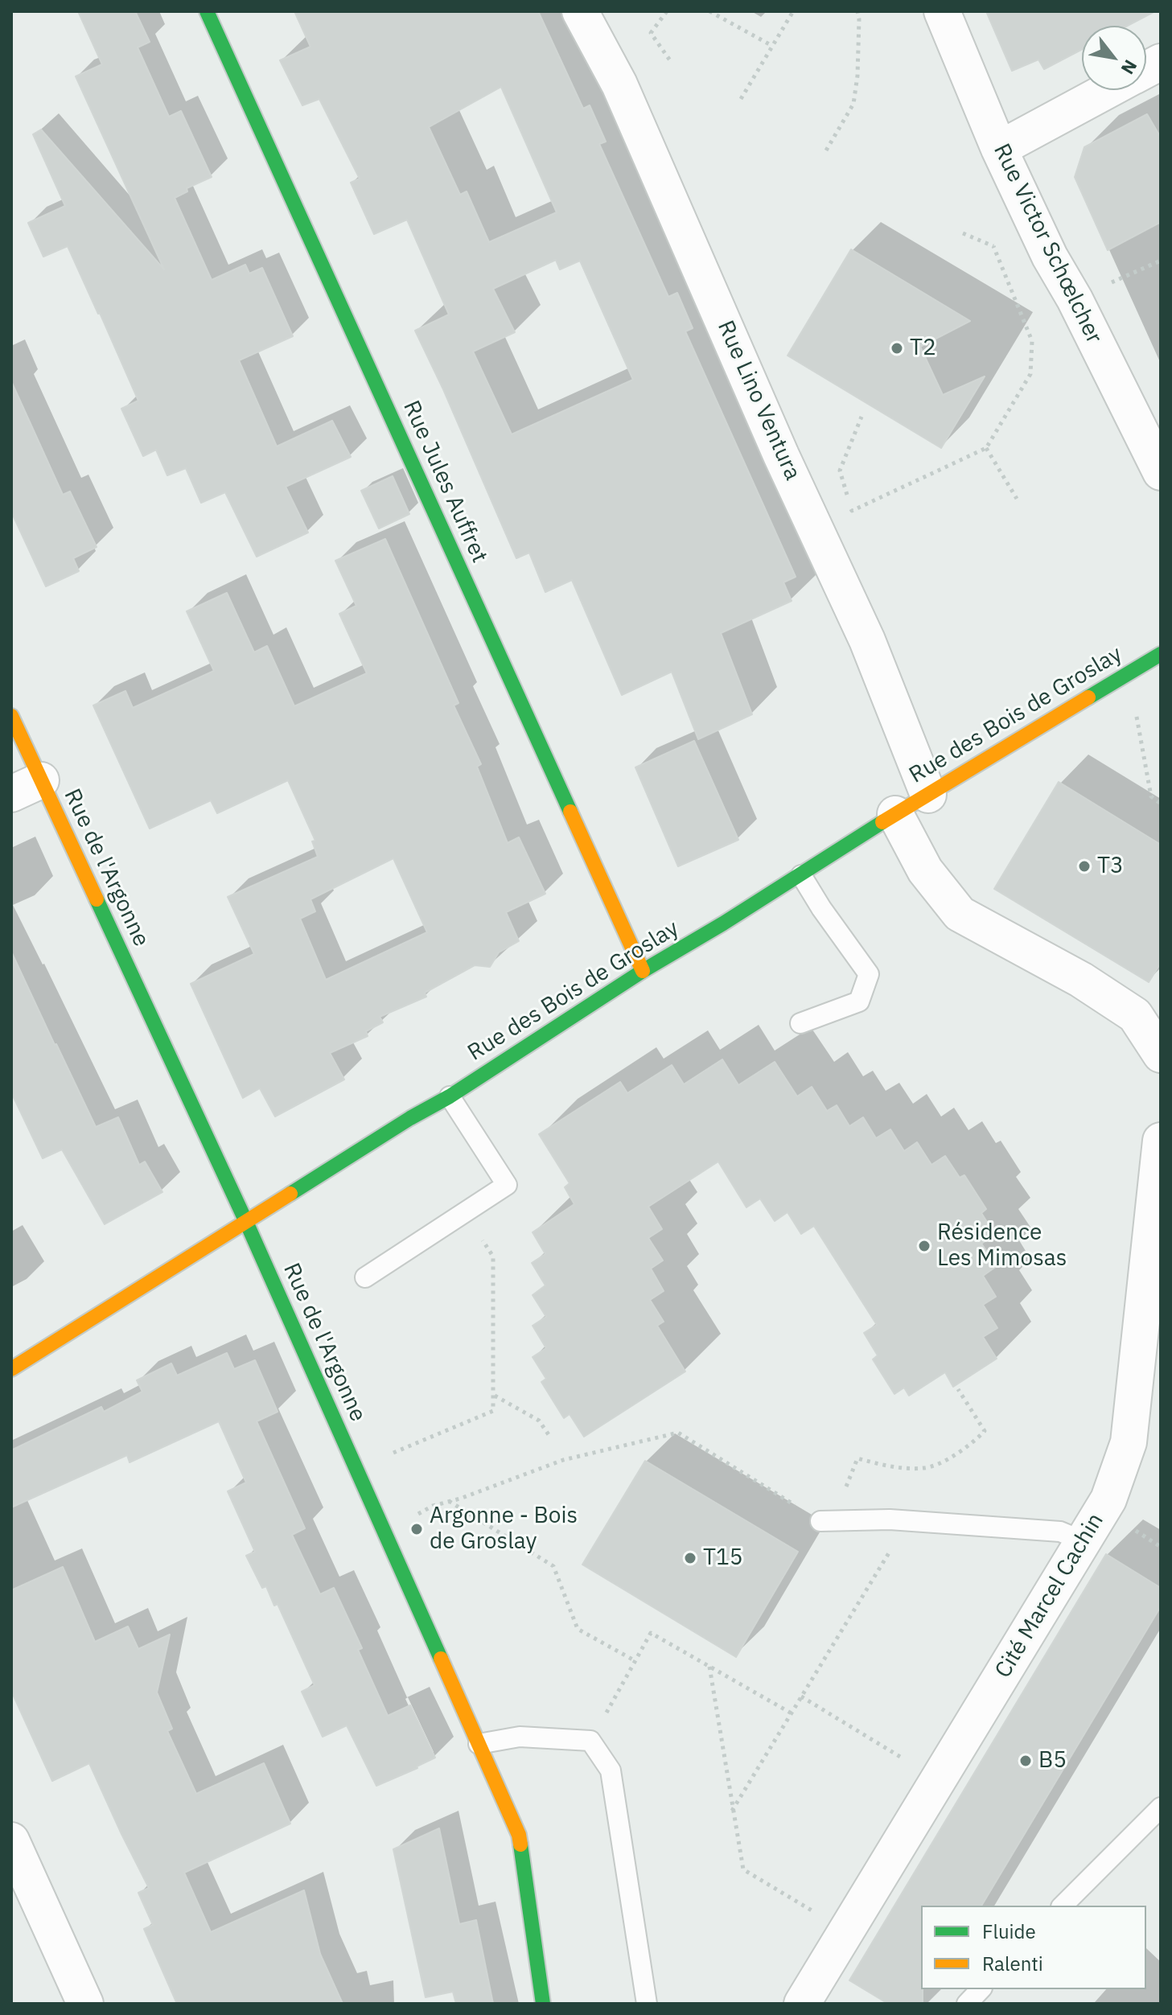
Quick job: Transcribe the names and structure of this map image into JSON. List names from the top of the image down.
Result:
{
  "streets": {
    "street": [
      "Rue Victor Schœlcher",
      "Rue Lino Ventura",
      "Rue Jules Auffret",
      "Rue des Bois de Groslay",
      "Rue de l'Argonne",
      "Cité Marcel Cachin"
    ]
  },
  "crossings": [
    ["Rue Lino Ventura", "Rue des Bois de Groslay"],
    ["Rue Jules Auffret", "Rue des Bois de Groslay"],
    ["Rue des Bois de Groslay", "Rue de l'Argonne"]
  ],
  "places": [
    "T2",
    "T3",
    "Résidence Les Mimosas",
    "Argonne - Bois de Groslay",
    "T15",
    "B5"
  ],
  "legend": ["Fluide", "Ralenti"],
  "north": "bottom right"
}
